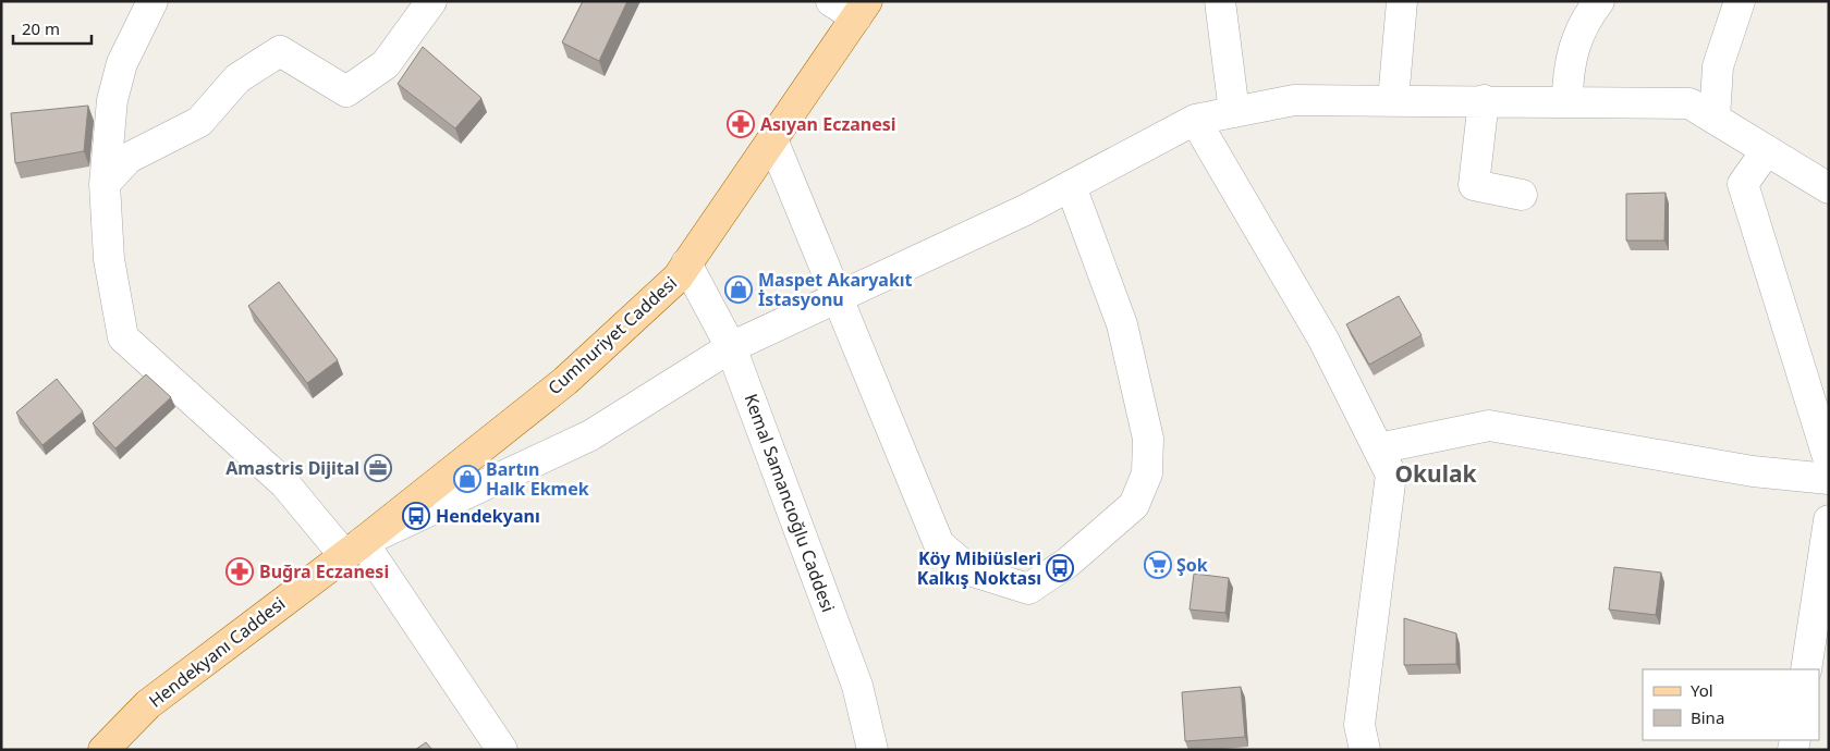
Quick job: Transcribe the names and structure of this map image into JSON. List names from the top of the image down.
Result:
{
  "streets": {
    "main road": ["Cumhuriyet Caddesi", "Hendekyanı Caddesi"],
    "street": ["Kemal Samancıoğlu Caddesi"]
  },
  "crossings": [
    ["Cumhuriyet Caddesi", "Kemal Samancıoğlu Caddesi"],
    ["Cumhuriyet Caddesi", "Hendekyanı Caddesi"]
  ],
  "districts": ["Okulak"],
  "places": {
    "pharmacy": ["Asıyan Eczanesi", "Buğra Eczanesi"],
    "shop": ["Maspet Akaryakıt İstasyonu", "Bartın Halk Ekmek"],
    "office": ["Amastris Dijital"],
    "bus stop": ["Hendekyanı", "Köy Mibiüsleri Kalkış Noktası"],
    "supermarket": ["Şok"]
  },
  "legend": ["Yol", "Bina"],
  "scale_bar": "20 m"
}
